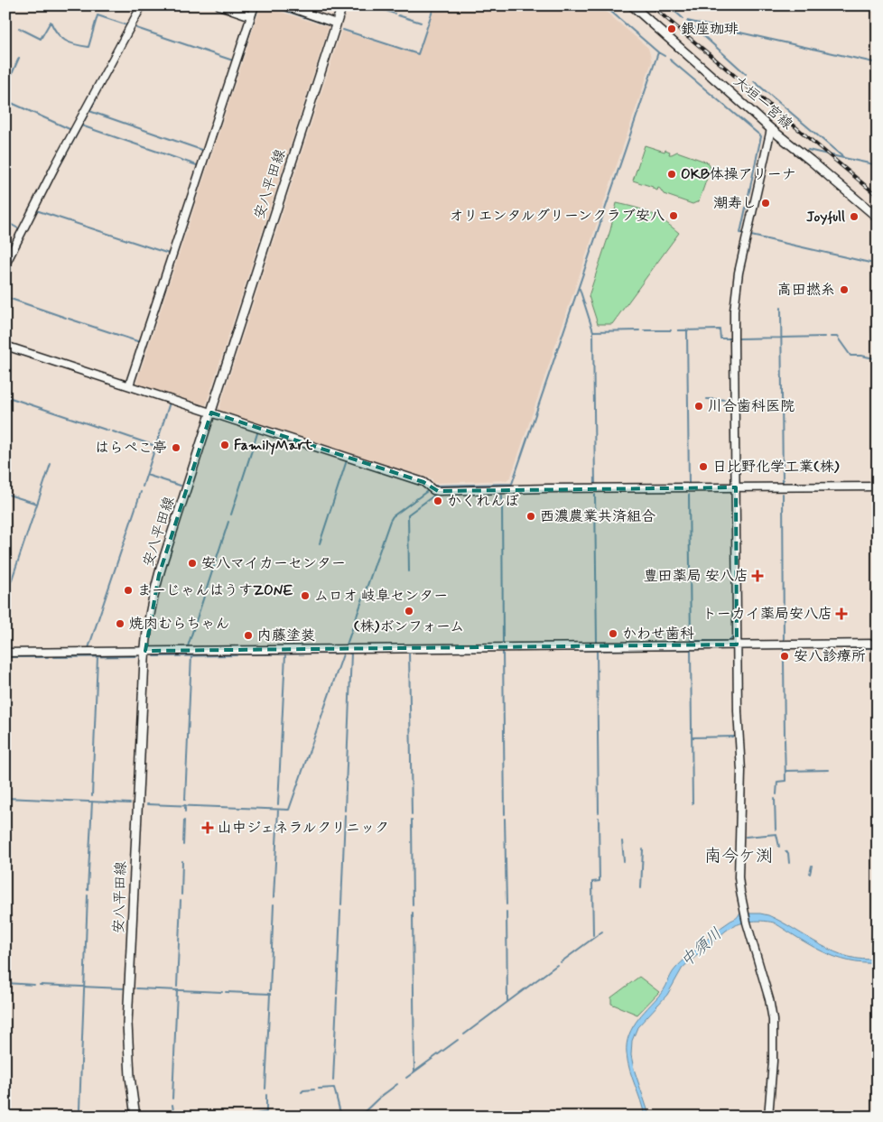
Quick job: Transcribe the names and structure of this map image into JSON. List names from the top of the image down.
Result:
{
  "streets": {
    "main road": ["大垣一宮線", "安八平田線"]
  },
  "districts": ["南今ケ渕"],
  "water": ["中須川"],
  "places": {
    "other": [
      "銀座珈琲",
      "OKB体操アリーナ",
      "潮寿し",
      "オリエンタルグリーンクラブ安八",
      "Joyfull",
      "高田撚糸",
      "川合歯科医院",
      "FamilyMart",
      "はらぺこ亭",
      "日比野化学工業(株)",
      "かくれんぼ",
      "西濃農業共済組合",
      "安八マイカーセンター",
      "まーじゃんはうすZONE",
      "ムロオ 岐阜センター",
      "(株)ボンフォーム",
      "焼肉むらちゃん",
      "かわせ歯科",
      "内藤塗装",
      "安八診療所"
    ],
    "health": ["豊田薬局 安八店", "トーカイ薬局安八店", "山中ジェネラルクリニック"]
  }
}
